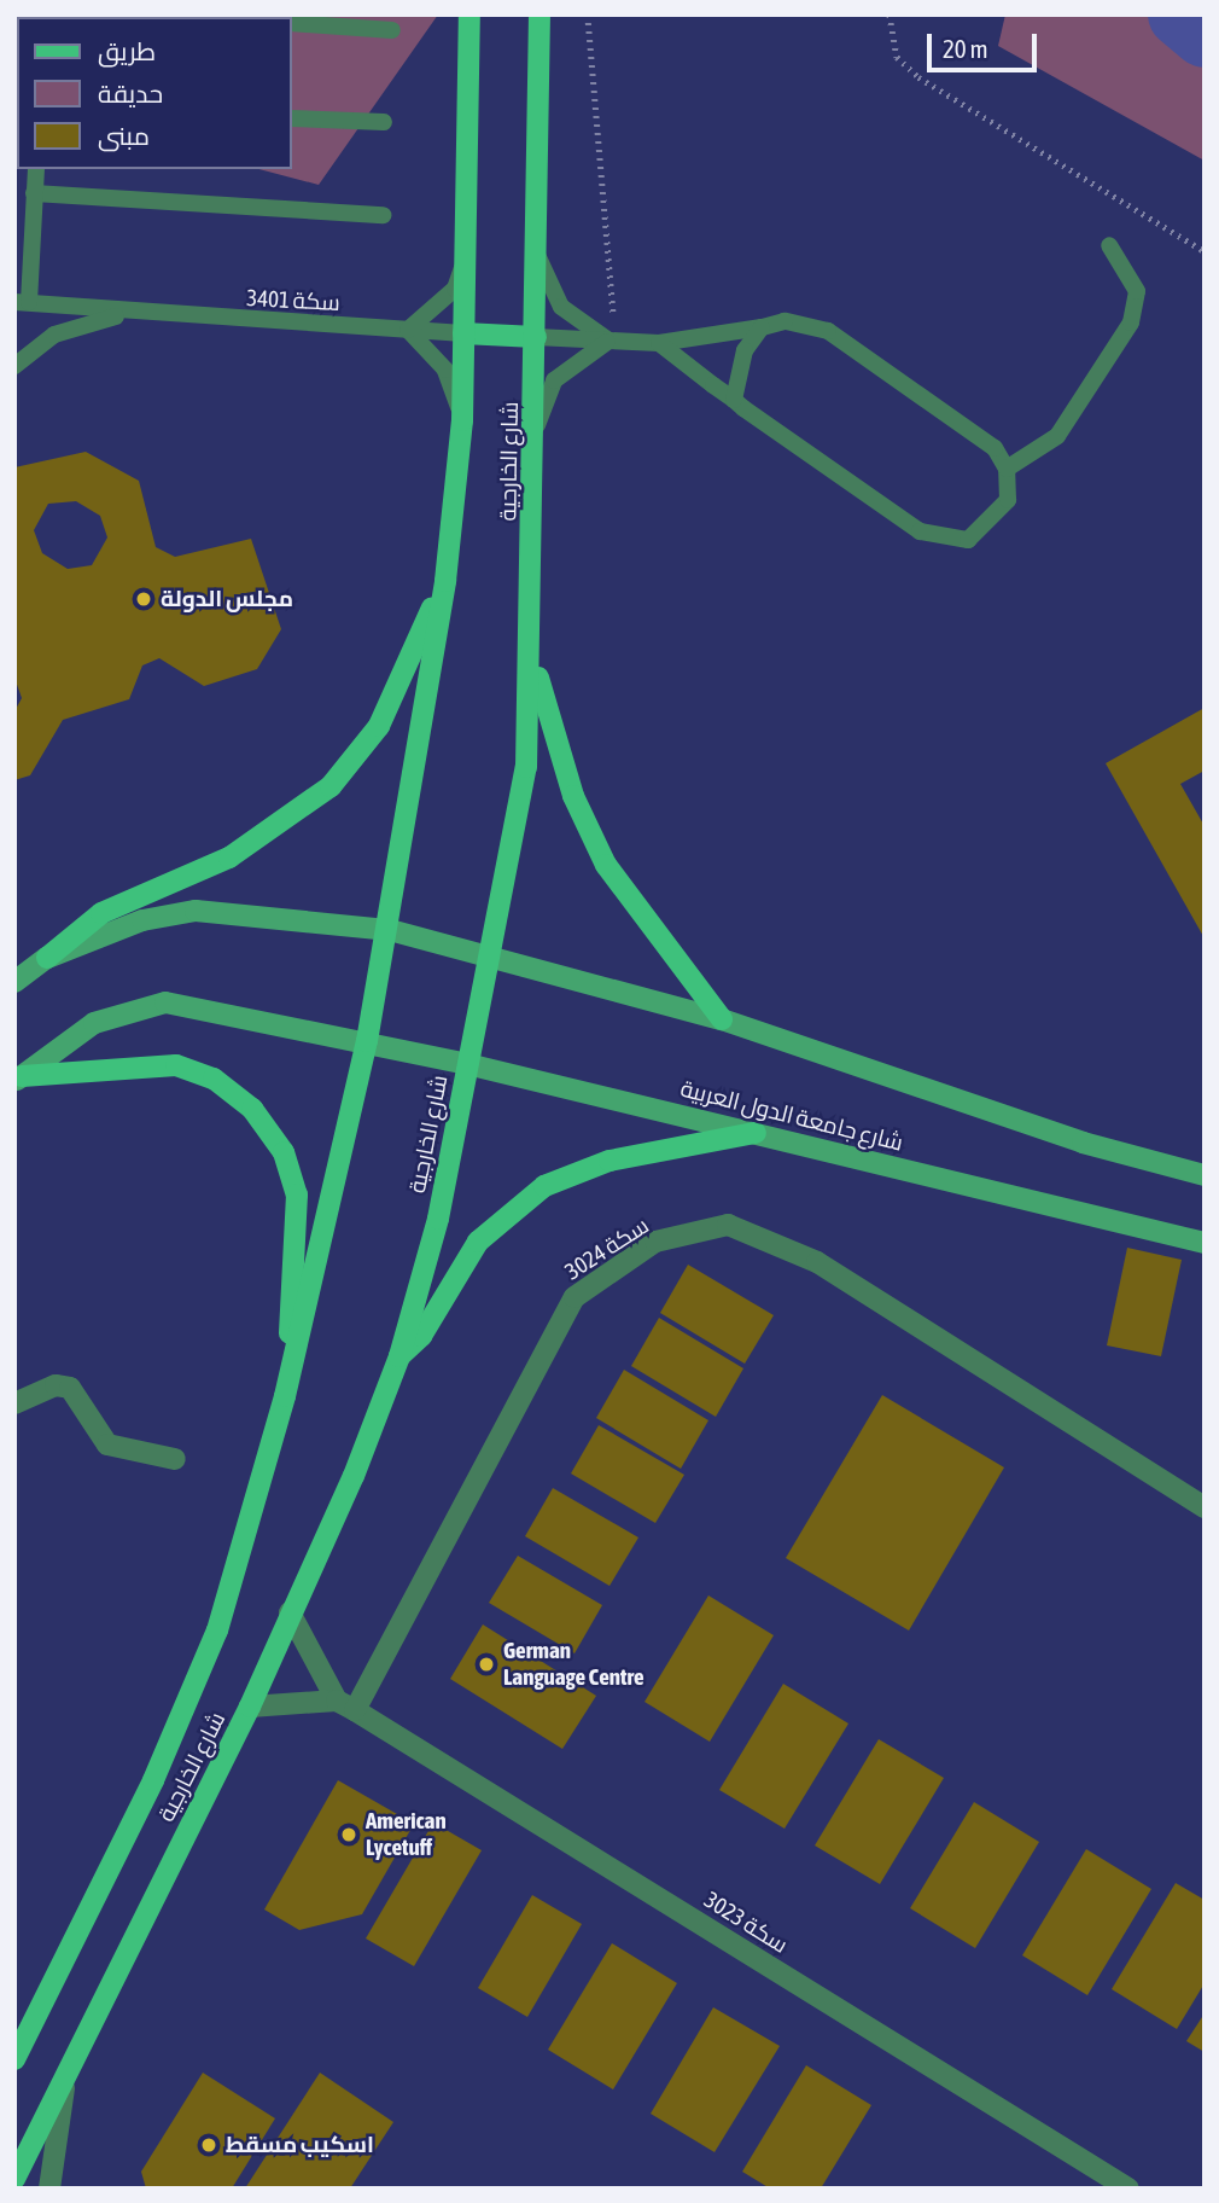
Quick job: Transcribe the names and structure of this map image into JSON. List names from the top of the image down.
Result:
{
  "streets": {
    "main road": ["شارع الخارجية", "شارع جامعة الدول العربية"],
    "street": ["سكة 3024", "سكة 3023"],
    "lane": ["سكة 3401"]
  },
  "crossings": [
    ["سكة 3401", "شارع الخارجية"],
    ["شارع الخارجية", "شارع جامعة الدول العربية"],
    ["سكة 3024", "سكة 3023"]
  ],
  "places": [
    "مجلس الدولة",
    "German Language Centre",
    "American Lycetuff",
    "اسكيب مسقط"
  ],
  "legend": ["طريق", "حديقة", "مبنى"],
  "scale_bar": "20 m"
}
